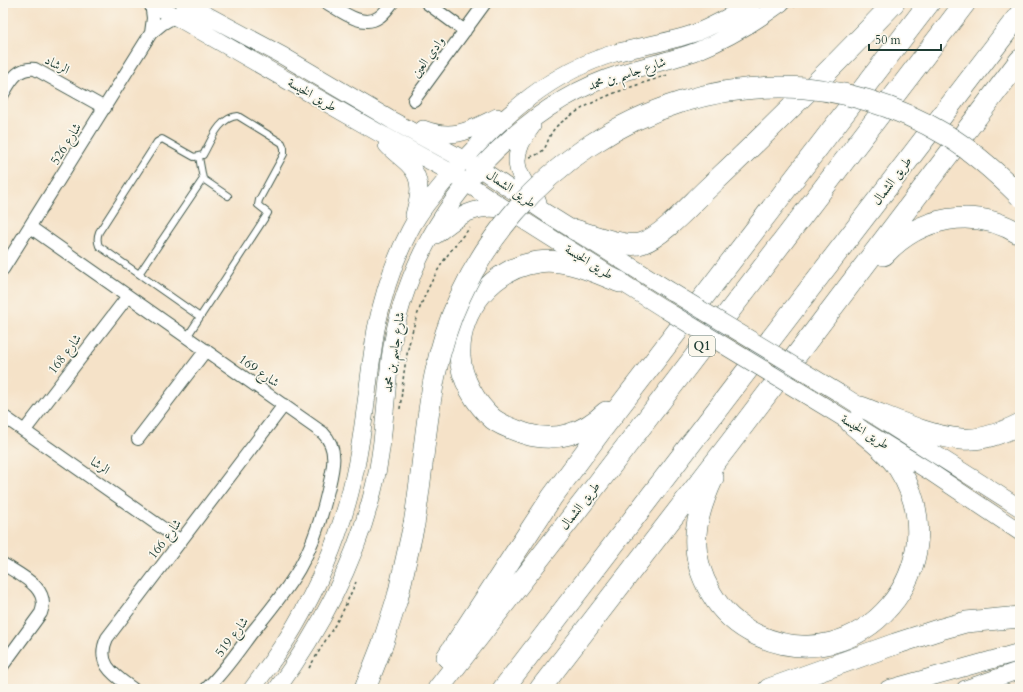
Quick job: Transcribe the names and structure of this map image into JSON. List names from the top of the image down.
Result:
{
  "streets": {
    "highway": ["طريق الشمال", "Q1"],
    "main road": ["شارع جاسم بن محمد", "طريق الخيسة"],
    "street": [
      "وادي العين",
      "الرشاد",
      "شارع 526",
      "شارع 168",
      "شارع 169",
      "الرشا",
      "شارع 166",
      "شارع 519"
    ]
  },
  "crossings": [
    ["الرشاد", "شارع 526"],
    ["شارع جاسم بن محمد", "طريق الخيسة"],
    ["شارع جاسم بن محمد", "طريق الشمال"],
    ["طريق الخيسة", "شارع 526"],
    ["طريق الخيسة", "طريق الشمال"],
    ["شارع 526", "شارع 169"],
    ["شارع 168", "شارع 169"],
    ["شارع 168", "الرشا"],
    ["شارع 169", "شارع 166"],
    ["شارع 169", "شارع 519"],
    ["الرشا", "شارع 166"]
  ],
  "scale_bar": "50 m"
}
